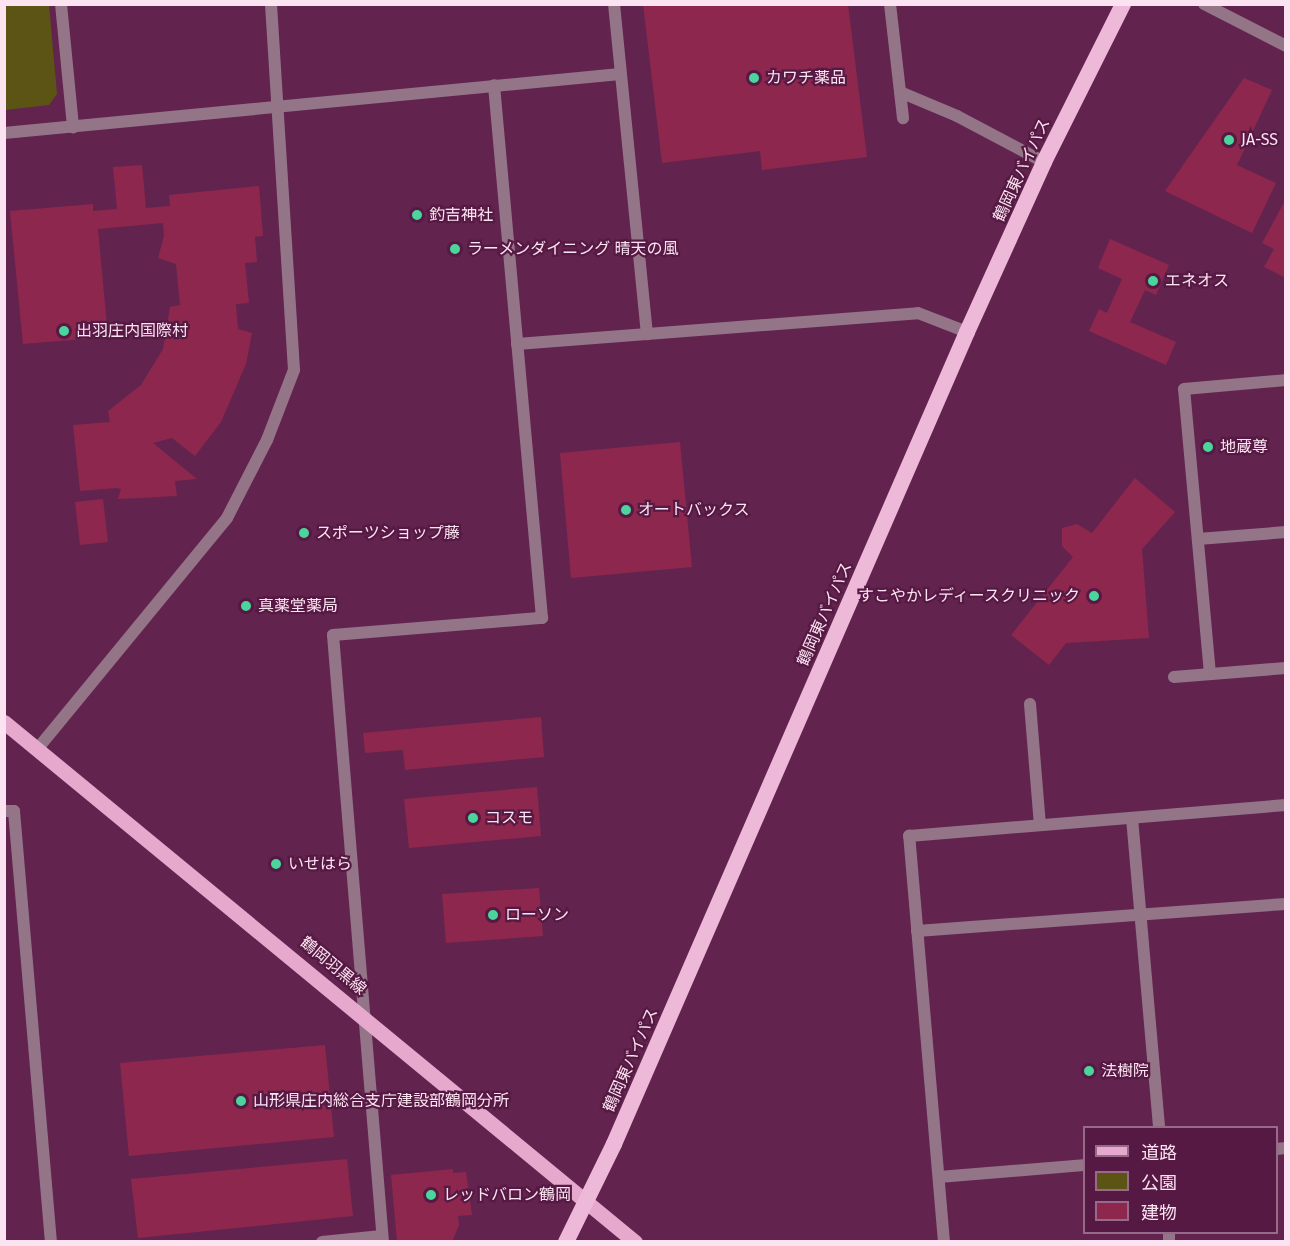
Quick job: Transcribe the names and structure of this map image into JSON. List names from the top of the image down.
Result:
{
  "streets": {
    "highway": ["鶴岡東バイパス"],
    "main road": ["鶴岡羽黒線"]
  },
  "crossings": [
    ["鶴岡東バイパス", "鶴岡羽黒線"]
  ],
  "places": [
    "カワチ薬品",
    "JA-SS",
    "釣吉神社",
    "ラーメンダイニング 晴天の風",
    "エネオス",
    "出羽庄内国際村",
    "地蔵尊",
    "オートバックス",
    "スポーツショップ藤",
    "すこやかレディースクリニック",
    "真薬堂薬局",
    "コスモ",
    "いせはら",
    "ローソン",
    "法樹院",
    "山形県庄内総合支庁建設部鶴岡分所",
    "レッドバロン鶴岡"
  ],
  "legend": ["道路", "公園", "建物"]
}
